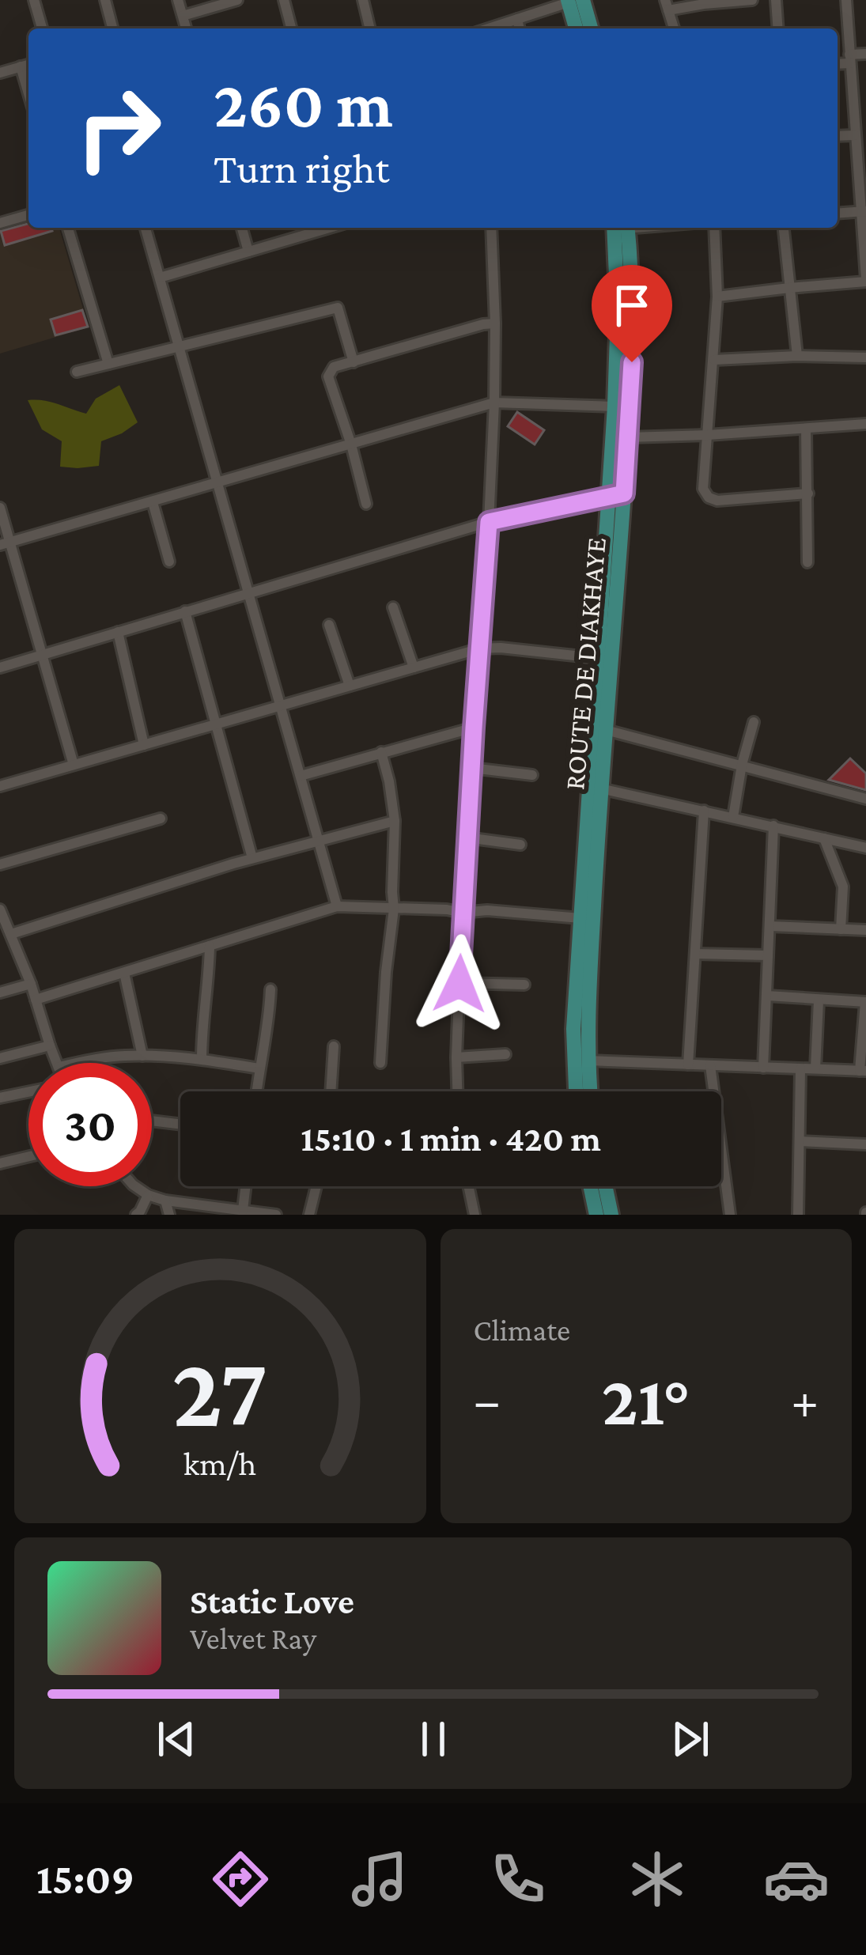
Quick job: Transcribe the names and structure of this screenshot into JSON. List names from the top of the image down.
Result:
{
  "streets": {
    "main road": ["ROUTE DE DIAKHAYE"]
  },
  "page": {
    "turn": ["260 m", "Turn right"],
    "limit": "30",
    "trip": "15:10 · 1 min · 420 m",
    "tile": "Climate",
    "heat": ["−", "21°", "+"],
    "song": ["Static Love", "Velvet Ray"],
    "tabs": "15:09",
    "gauge": ["27", "km/h"]
  }
}
